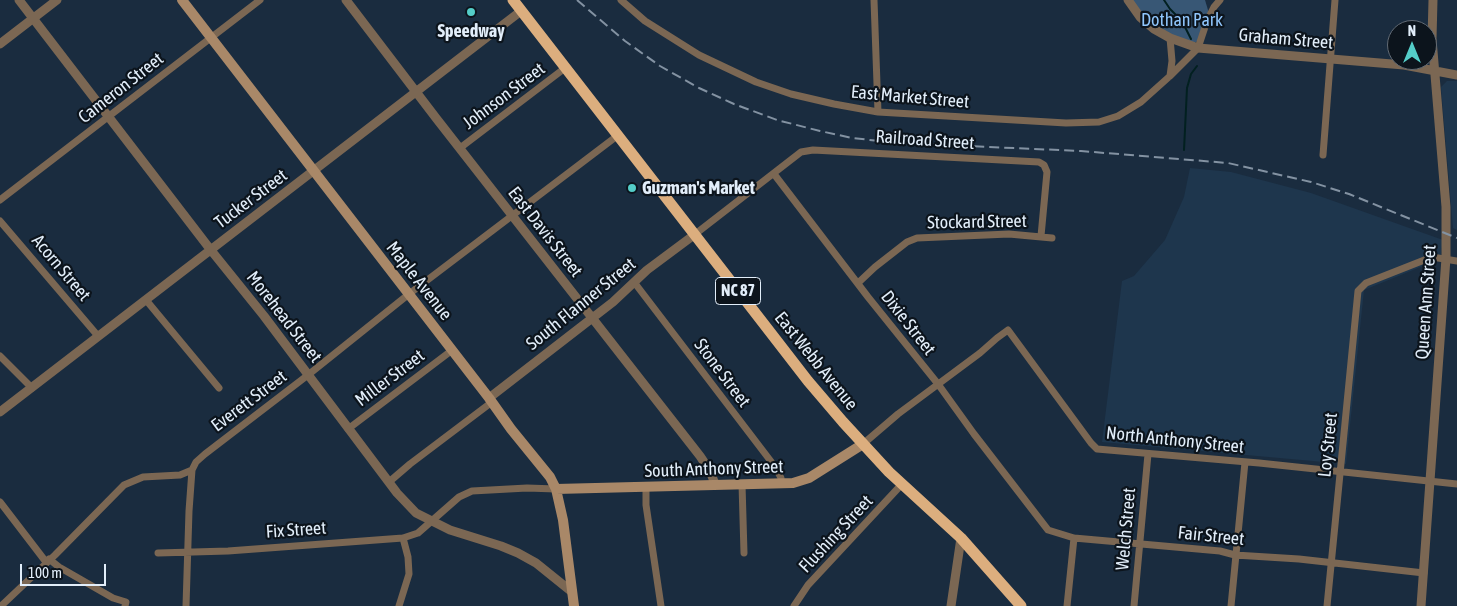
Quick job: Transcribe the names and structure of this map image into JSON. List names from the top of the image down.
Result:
{
  "streets": {
    "highway": ["NC 87", "East Webb Avenue"],
    "main road": ["Maple Avenue", "South Anthony Street"],
    "street": [
      "Graham Street",
      "Cameron Street",
      "Johnson Street",
      "East Market Street",
      "Railroad Street",
      "Tucker Street",
      "Stockard Street",
      "East Davis Street",
      "Acorn Street",
      "Queen Ann Street",
      "South Flanner Street",
      "Morehead Street",
      "Dixie Street",
      "Stone Street",
      "Miller Street",
      "Everett Street",
      "North Anthony Street",
      "Loy Street",
      "Welch Street",
      "Fix Street",
      "Flushing Street",
      "Fair Street"
    ]
  },
  "crossings": [
    ["Graham Street", "East Market Street"],
    ["Graham Street", "Queen Ann Street"],
    ["Cameron Street", "Maple Avenue"],
    ["Cameron Street", "Morehead Street"],
    ["Johnson Street", "East Davis Street"],
    ["Johnson Street", "East Webb Avenue"],
    ["Railroad Street", "Stockard Street"],
    ["Railroad Street", "Dixie Street"],
    ["Tucker Street", "East Davis Street"],
    ["Tucker Street", "Acorn Street"],
    ["Tucker Street", "Maple Avenue"],
    ["Tucker Street", "Morehead Street"],
    ["Tucker Street", "East Webb Avenue"],
    ["Stockard Street", "Dixie Street"],
    ["East Davis Street", "South Flanner Street"],
    ["East Davis Street", "Everett Street"],
    ["East Davis Street", "South Anthony Street"],
    ["Maple Avenue", "South Flanner Street"],
    ["Maple Avenue", "Morehead Street"],
    ["Maple Avenue", "Miller Street"],
    ["Maple Avenue", "Everett Street"],
    ["Maple Avenue", "South Anthony Street"],
    ["Maple Avenue", "Fix Street"],
    ["Queen Ann Street", "North Anthony Street"],
    ["Queen Ann Street", "Loy Street"],
    ["Queen Ann Street", "Fair Street"],
    ["South Flanner Street", "Morehead Street"],
    ["South Flanner Street", "East Webb Avenue"],
    ["South Flanner Street", "Stone Street"],
    ["Morehead Street", "Miller Street"],
    ["Morehead Street", "Everett Street"],
    ["Morehead Street", "Fix Street"],
    ["Dixie Street", "North Anthony Street"],
    ["Dixie Street", "Fair Street"],
    ["East Webb Avenue", "Everett Street"],
    ["East Webb Avenue", "North Anthony Street"],
    ["East Webb Avenue", "South Anthony Street"],
    ["East Webb Avenue", "Flushing Street"],
    ["Stone Street", "South Anthony Street"],
    ["North Anthony Street", "Loy Street"],
    ["North Anthony Street", "South Anthony Street"],
    ["North Anthony Street", "Welch Street"],
    ["Loy Street", "Fair Street"],
    ["South Anthony Street", "Fix Street"],
    ["Welch Street", "Fair Street"]
  ],
  "parks": ["Dothan Park"],
  "places": ["Speedway", "Guzman's Market"],
  "scale_bar": "100 m",
  "north": "top"
}
